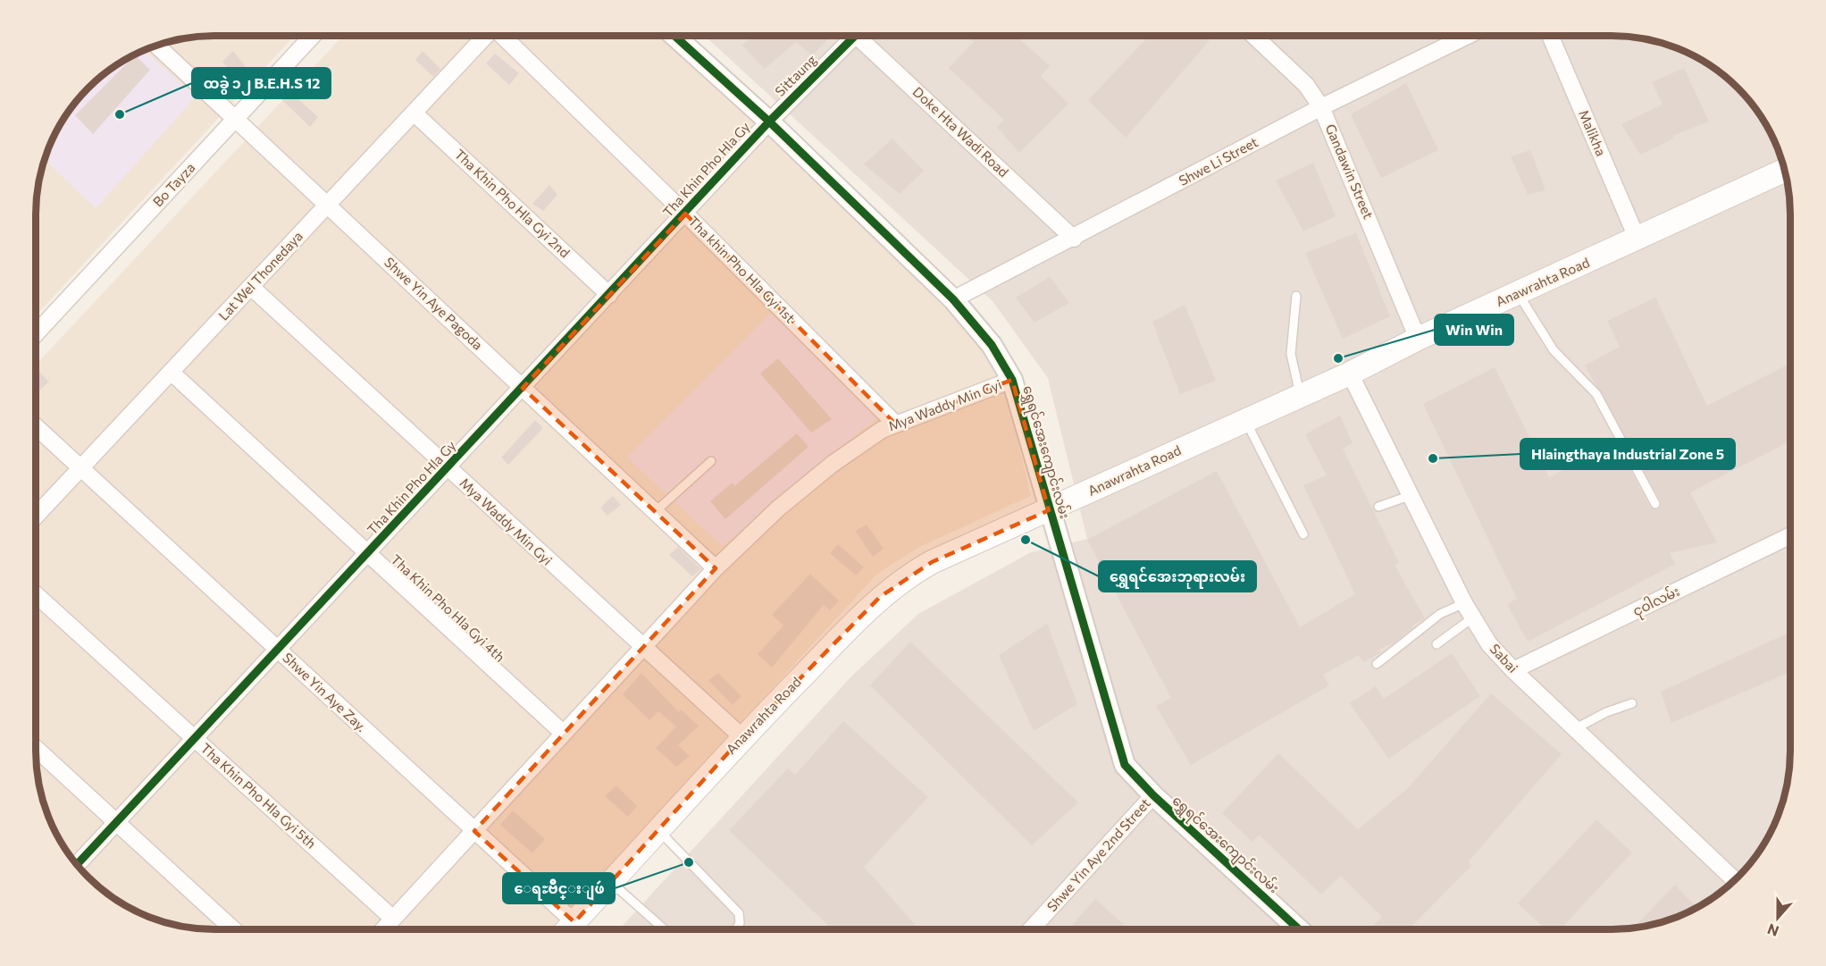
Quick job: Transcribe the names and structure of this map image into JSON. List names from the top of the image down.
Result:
{
  "streets": {
    "main road": ["Anawrahta Road"],
    "street": [
      "Sittaung",
      "Doke Hta Wadi Road",
      "Malikha",
      "Shwe Li Street",
      "Tha Khin Pho Hla Gy",
      "Gandawin Street",
      "Bo Tayza",
      "Tha Khin Pho Hla Gyi 2nd",
      "Tha khin Pho Hla Gyi 1st",
      "Lat Wel Thonedaya",
      "Shwe Yin Aye Pagoda",
      "Mya Waddy Min Gyi",
      "ရွှေရင်အေးကျောင်းလမ်း",
      "ငုဝါလမ်း",
      "Tha Khin Pho Hla Gyi 4th",
      "Sabai",
      "Shwe Yin Aye Zay.",
      "Tha Khin Pho Hla Gyi 5th",
      "Shwe Yin Aye 2nd Street"
    ]
  },
  "crossings": [
    ["Sittaung", "Tha Khin Pho Hla Gy"],
    ["Sittaung", "ရွှေရင်အေးကျောင်းလမ်း"],
    ["Doke Hta Wadi Road", "Shwe Li Street"],
    ["Malikha", "Anawrahta Road"],
    ["Shwe Li Street", "Gandawin Street"],
    ["Shwe Li Street", "ရွှေရင်အေးကျောင်းလမ်း"],
    ["Tha Khin Pho Hla Gy", "Tha Khin Pho Hla Gyi 2nd"],
    ["Tha Khin Pho Hla Gy", "Tha khin Pho Hla Gyi 1st"],
    ["Tha Khin Pho Hla Gy", "Shwe Yin Aye Pagoda"],
    ["Tha Khin Pho Hla Gy", "Mya Waddy Min Gyi"],
    ["Tha Khin Pho Hla Gy", "ရွှေရင်အေးကျောင်းလမ်း"],
    ["Tha Khin Pho Hla Gy", "Tha Khin Pho Hla Gyi 4th"],
    ["Tha Khin Pho Hla Gy", "Shwe Yin Aye Zay."],
    ["Tha Khin Pho Hla Gy", "Tha Khin Pho Hla Gyi 5th"],
    ["Gandawin Street", "Anawrahta Road"],
    ["Bo Tayza", "Shwe Yin Aye Pagoda"],
    ["Tha Khin Pho Hla Gyi 2nd", "Lat Wel Thonedaya"],
    ["Tha khin Pho Hla Gyi 1st", "Mya Waddy Min Gyi"],
    ["Lat Wel Thonedaya", "Shwe Yin Aye Pagoda"],
    ["Lat Wel Thonedaya", "Mya Waddy Min Gyi"],
    ["Lat Wel Thonedaya", "Tha Khin Pho Hla Gyi 4th"],
    ["Lat Wel Thonedaya", "Shwe Yin Aye Zay."],
    ["Anawrahta Road", "Mya Waddy Min Gyi"],
    ["Anawrahta Road", "ရွှေရင်အေးကျောင်းလမ်း"],
    ["Anawrahta Road", "Sabai"],
    ["Anawrahta Road", "Shwe Yin Aye Zay."],
    ["Shwe Yin Aye Pagoda", "Mya Waddy Min Gyi"],
    ["Mya Waddy Min Gyi", "ရွှေရင်အေးကျောင်းလမ်း"],
    ["Mya Waddy Min Gyi", "Tha Khin Pho Hla Gyi 4th"],
    ["Mya Waddy Min Gyi", "Shwe Yin Aye Zay."],
    ["Mya Waddy Min Gyi", "Tha Khin Pho Hla Gyi 5th"],
    ["ရွှေရင်အေးကျောင်းလမ်း", "Shwe Yin Aye 2nd Street"],
    ["ငုဝါလမ်း", "Sabai"]
  ],
  "places": [
    "ထခွဲ ၁၂ B.E.H.S 12",
    "Win Win",
    "Hlaingthaya Industrial Zone 5",
    "ရွှေရင်အေးဘုရားလမ်း",
    "ေရႊဗ်ိဳင္းျဖဴ"
  ],
  "north": "bottom"
}
